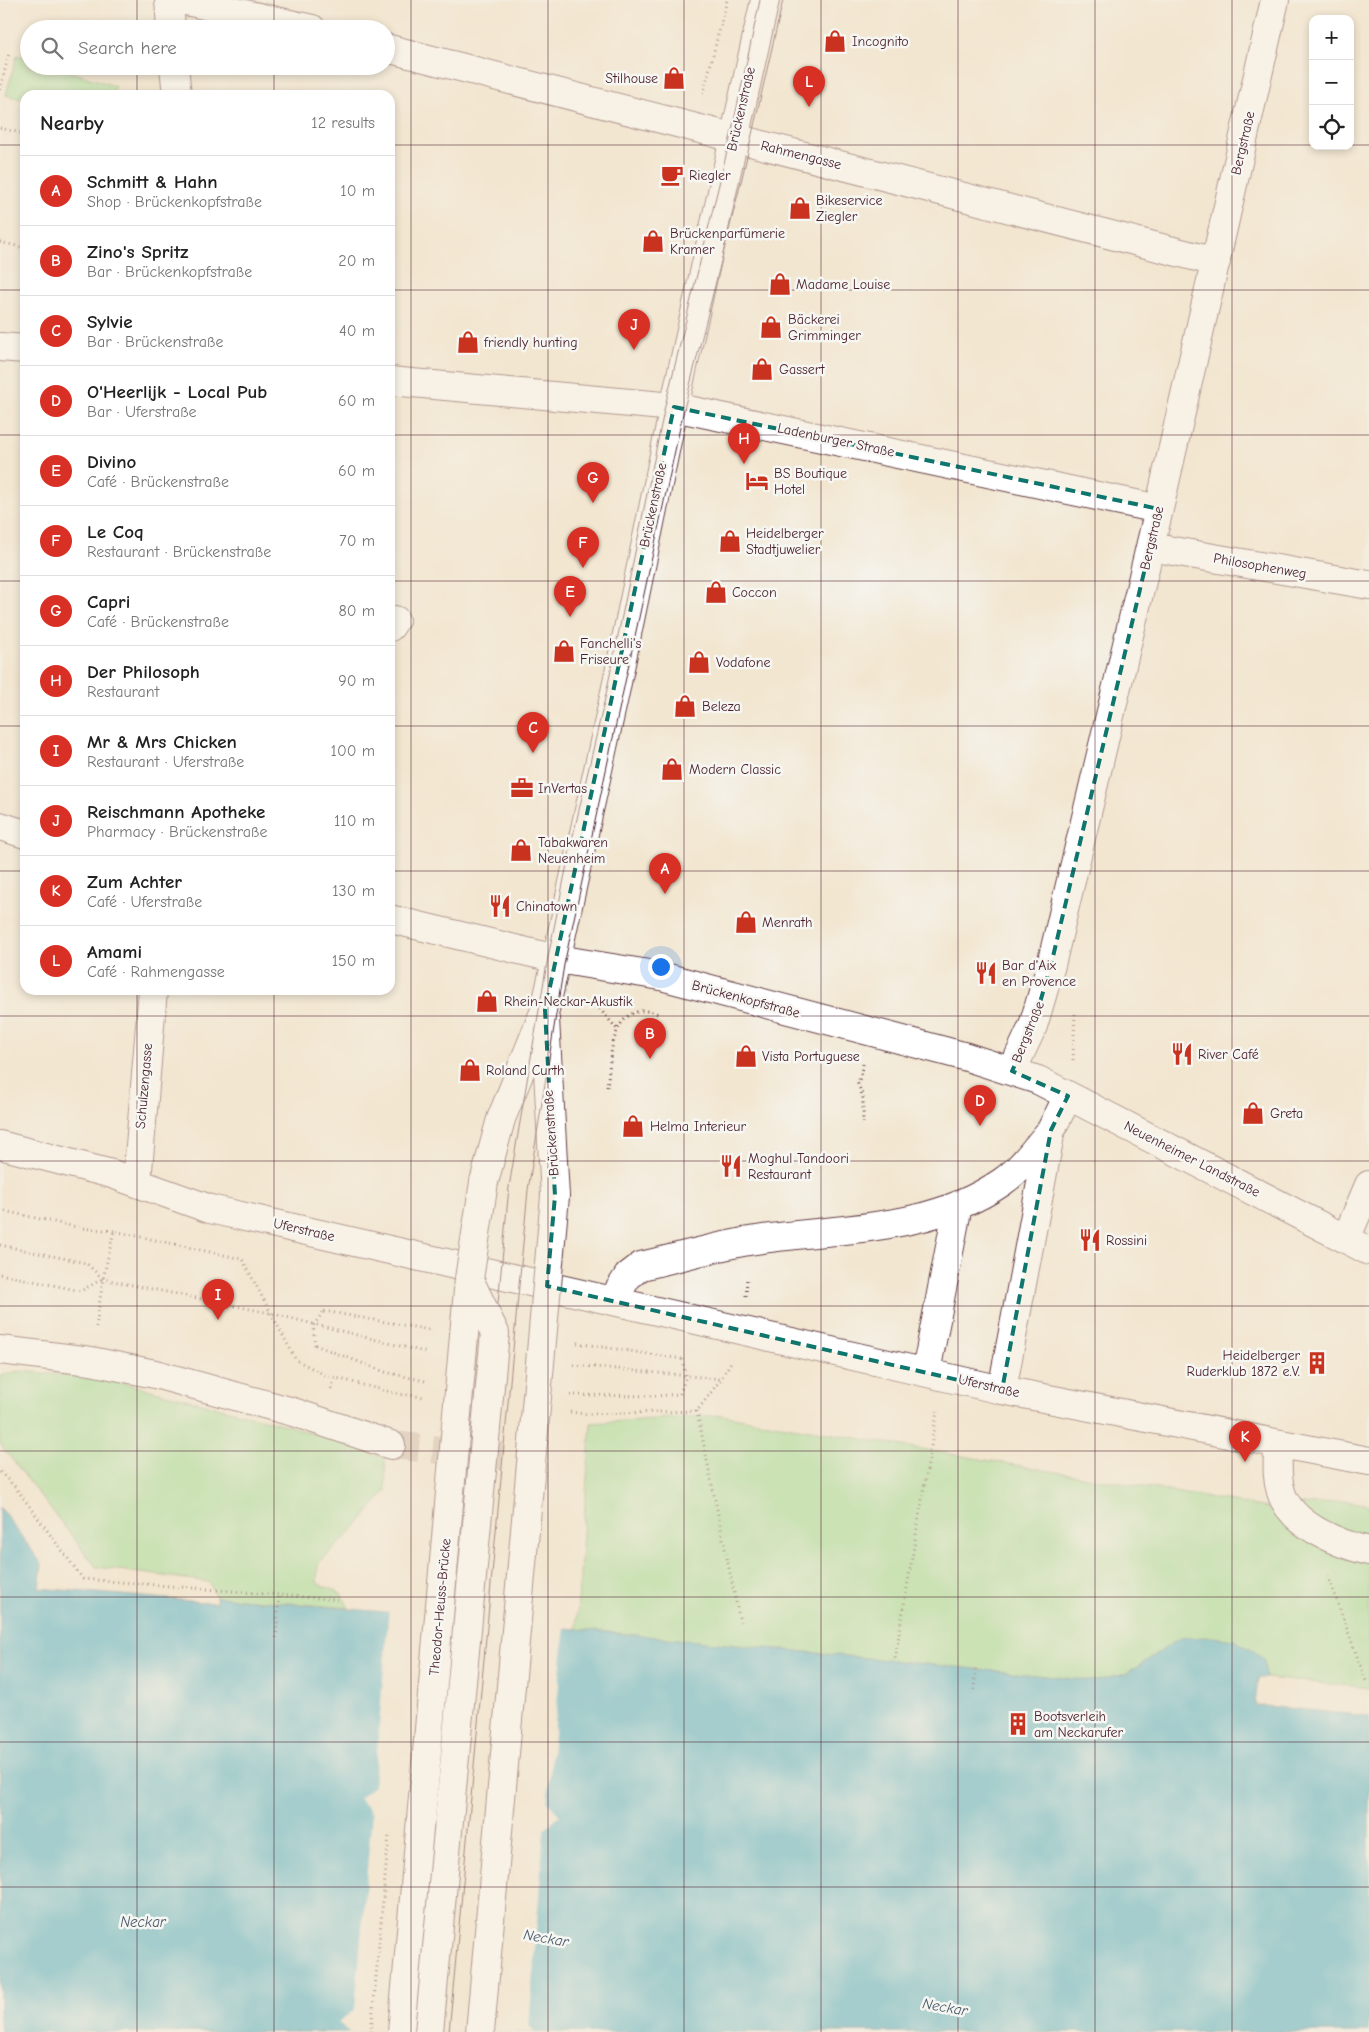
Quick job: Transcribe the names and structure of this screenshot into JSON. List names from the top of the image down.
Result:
{
  "streets": {
    "street": [
      "Brückenstraße",
      "Bergstraße",
      "Rahmengasse",
      "Ladenburger Straße",
      "Philosophenweg",
      "Brückenkopfstraße",
      "Schulzengasse",
      "Neuenheimer Landstraße",
      "Uferstraße",
      "Theodor-Heuss-Brücke"
    ]
  },
  "crossings": [
    ["Brückenstraße", "Rahmengasse"],
    ["Brückenstraße", "Ladenburger Straße"],
    ["Brückenstraße", "Brückenkopfstraße"],
    ["Brückenstraße", "Theodor-Heuss-Brücke"],
    ["Bergstraße", "Rahmengasse"],
    ["Bergstraße", "Ladenburger Straße"],
    ["Bergstraße", "Philosophenweg"],
    ["Bergstraße", "Brückenkopfstraße"],
    ["Bergstraße", "Neuenheimer Landstraße"],
    ["Brückenkopfstraße", "Neuenheimer Landstraße"],
    ["Schulzengasse", "Uferstraße"]
  ],
  "water": ["Neckar"],
  "places": {
    "shop": [
      "Incognito",
      "Stilhouse",
      "Bikeservice Ziegler",
      "Brückenparfümerie Kramer",
      "Madame Louise",
      "Bäckerei Grimminger",
      "friendly hunting",
      "Gassert",
      "Heidelberger Stadtjuwelier",
      "Coccon",
      "Fanchelli's Friseure",
      "Vodafone",
      "Beleza",
      "Modern Classic",
      "Tabakwaren Neuenheim",
      "Menrath",
      "Rhein-Neckar-Akustik",
      "Vista Portuguese",
      "Roland Curth",
      "Greta",
      "Helma Interieur"
    ],
    "cafe": ["Riegler"],
    "hotel": ["BS Boutique Hotel"],
    "office": ["InVertas"],
    "restaurant": [
      "Chinatown",
      "Bar d'Aix en Provence",
      "River Café",
      "Moghul Tandoori Restaurant",
      "Rossini"
    ],
    "building": ["Heidelberger Ruderklub 1872 e.V.", "Bootsverleih am Neckarufer"]
  },
  "page": {
    "map_buttons": ["+", "−"],
    "search": "Search here",
    "pins": [
      "L",
      "J",
      "H",
      "G",
      "F",
      "E",
      "C",
      "A",
      "B",
      "D",
      "I",
      "K"
    ],
    "heading": ["Nearby", "12 results"],
    "list": [
      {
        "mark": "A",
        "name": "Schmitt & Hahn",
        "note": "Shop · Brückenkopfstraße",
        "value": "10 m"
      },
      {
        "mark": "B",
        "name": "Zino's Spritz",
        "note": "Bar · Brückenkopfstraße",
        "value": "20 m"
      },
      {
        "mark": "C",
        "name": "Sylvie",
        "note": "Bar · Brückenstraße",
        "value": "40 m"
      },
      {
        "mark": "D",
        "name": "O'Heerlijk - Local Pub",
        "note": "Bar · Uferstraße",
        "value": "60 m"
      },
      {
        "mark": "E",
        "name": "Divino",
        "note": "Café · Brückenstraße",
        "value": "60 m"
      },
      {
        "mark": "F",
        "name": "Le Coq",
        "note": "Restaurant · Brückenstraße",
        "value": "70 m"
      },
      {
        "mark": "G",
        "name": "Capri",
        "note": "Café · Brückenstraße",
        "value": "80 m"
      },
      {
        "mark": "H",
        "name": "Der Philosoph",
        "note": "Restaurant",
        "value": "90 m"
      },
      {
        "mark": "I",
        "name": "Mr & Mrs Chicken",
        "note": "Restaurant · Uferstraße",
        "value": "100 m"
      },
      {
        "mark": "J",
        "name": "Reischmann Apotheke",
        "note": "Pharmacy · Brückenstraße",
        "value": "110 m"
      },
      {
        "mark": "K",
        "name": "Zum Achter",
        "note": "Café · Uferstraße",
        "value": "130 m"
      },
      {
        "mark": "L",
        "name": "Amami",
        "note": "Café · Rahmengasse",
        "value": "150 m"
      }
    ]
  }
}
